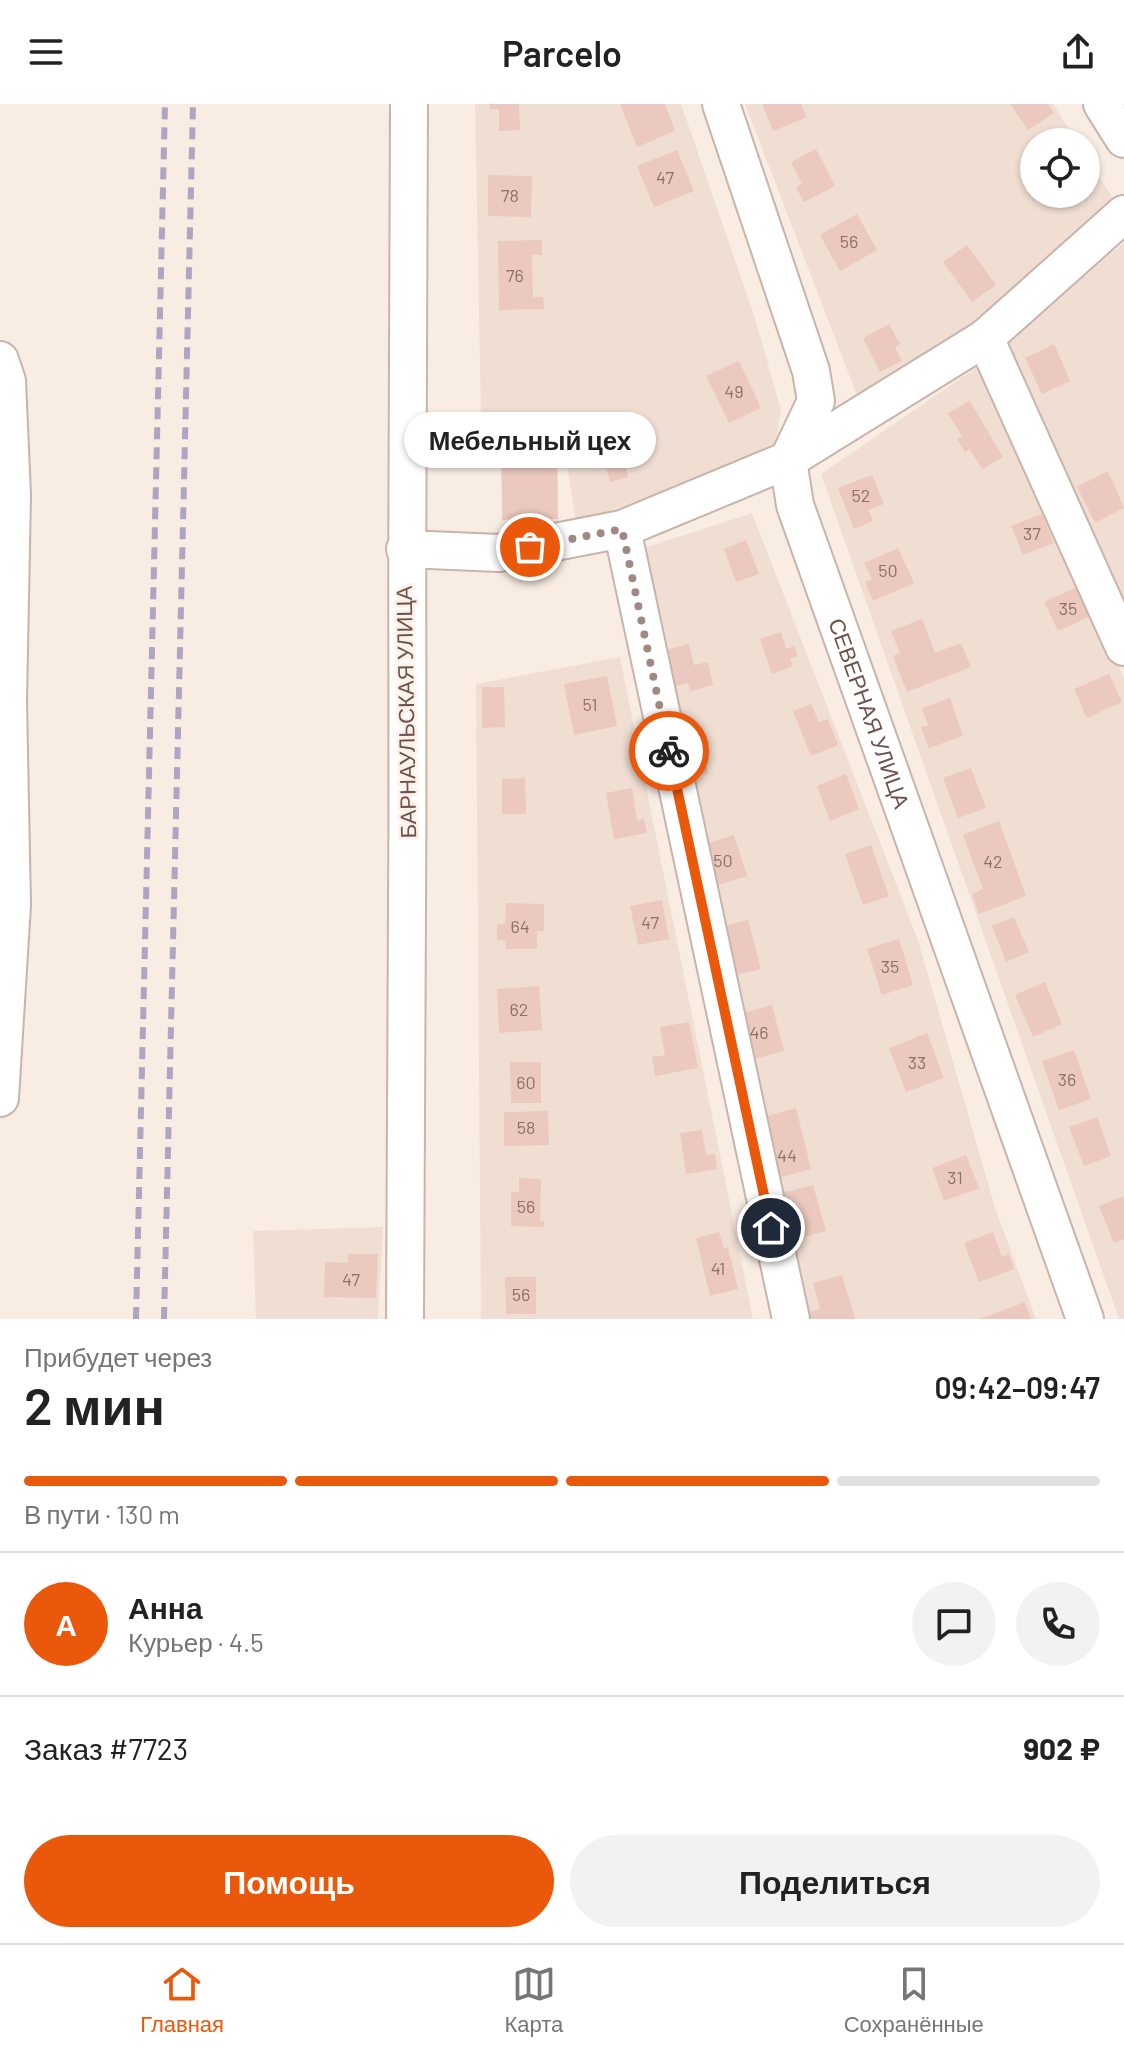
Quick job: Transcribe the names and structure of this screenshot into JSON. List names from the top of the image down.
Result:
{
  "streets": {
    "street": ["БАРНАУЛЬСКАЯ УЛИЦА", "СЕВЕРНАЯ УЛИЦА"]
  },
  "places": ["Мебельный цех"],
  "house_numbers": [
    "47",
    "78",
    "56",
    "76",
    "49",
    "52",
    "37",
    "50",
    "35",
    "51",
    "50",
    "42",
    "47",
    "64",
    "35",
    "62",
    "46",
    "33",
    "36",
    "60",
    "58",
    "44",
    "31",
    "56",
    "41",
    "47",
    "56"
  ],
  "page": {
    "header": "Parcelo",
    "bubble": "Мебельный цех",
    "heading": ["2 мин", "Прибудет через", "09:42–09:47"],
    "panel": [
      "Анна",
      "Курьер · 4.5",
      "Заказ #7723",
      "902 ₽"
    ],
    "bar": "В пути · 130 m",
    "round": "А",
    "buttons": ["Помощь", "Поделиться"],
    "tabs": ["Главная", "Карта", "Сохранённые"]
  }
}
